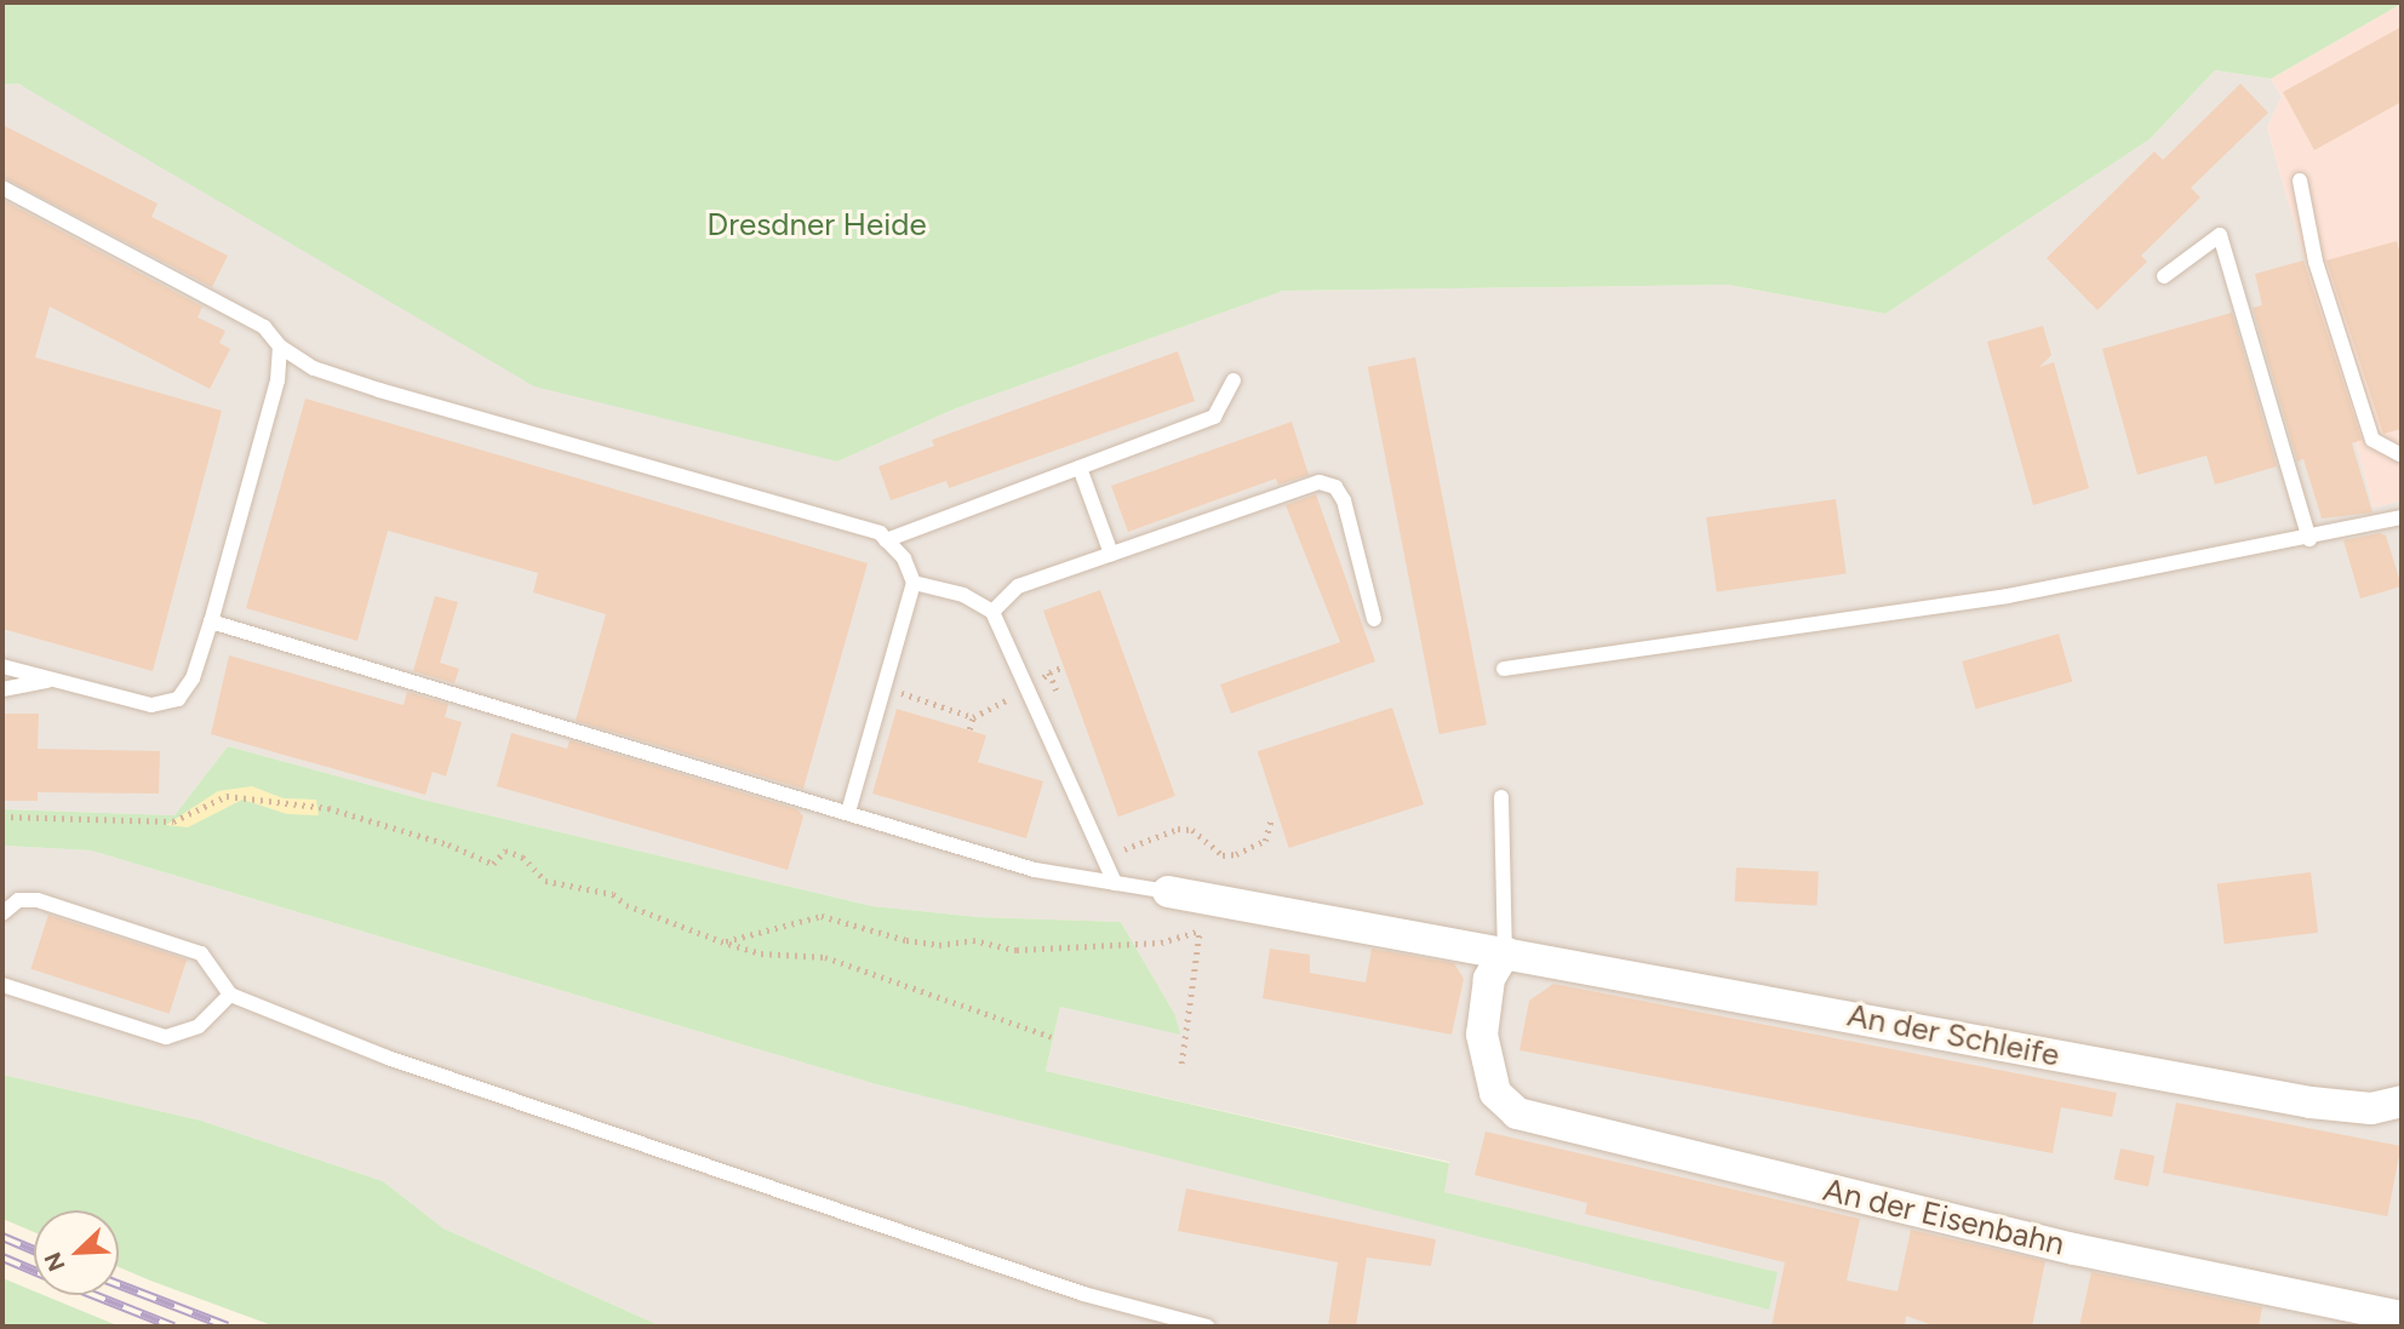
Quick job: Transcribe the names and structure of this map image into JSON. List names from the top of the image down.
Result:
{
  "streets": {
    "street": ["An der Schleife", "An der Eisenbahn"]
  },
  "crossings": [
    ["An der Schleife", "An der Eisenbahn"]
  ],
  "parks": ["Dresdner Heide"],
  "north": "bottom left"
}
